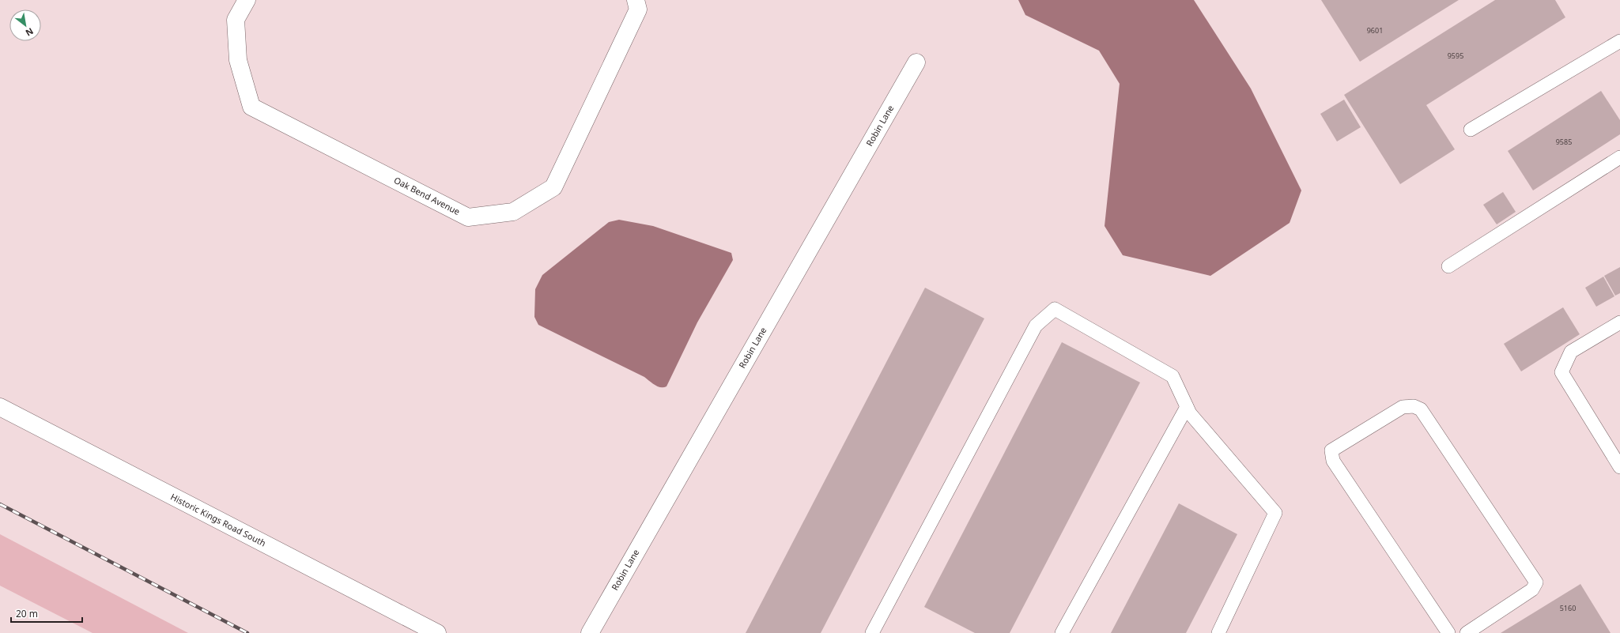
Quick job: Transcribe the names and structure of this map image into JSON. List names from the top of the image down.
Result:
{
  "streets": {
    "street": ["Robin Lane", "Oak Bend Avenue", "Historic Kings Road South"]
  },
  "house_numbers": [
    "9601",
    "9595",
    "9585",
    "5160"
  ],
  "scale_bar": "20 m",
  "north": "bottom right"
}
